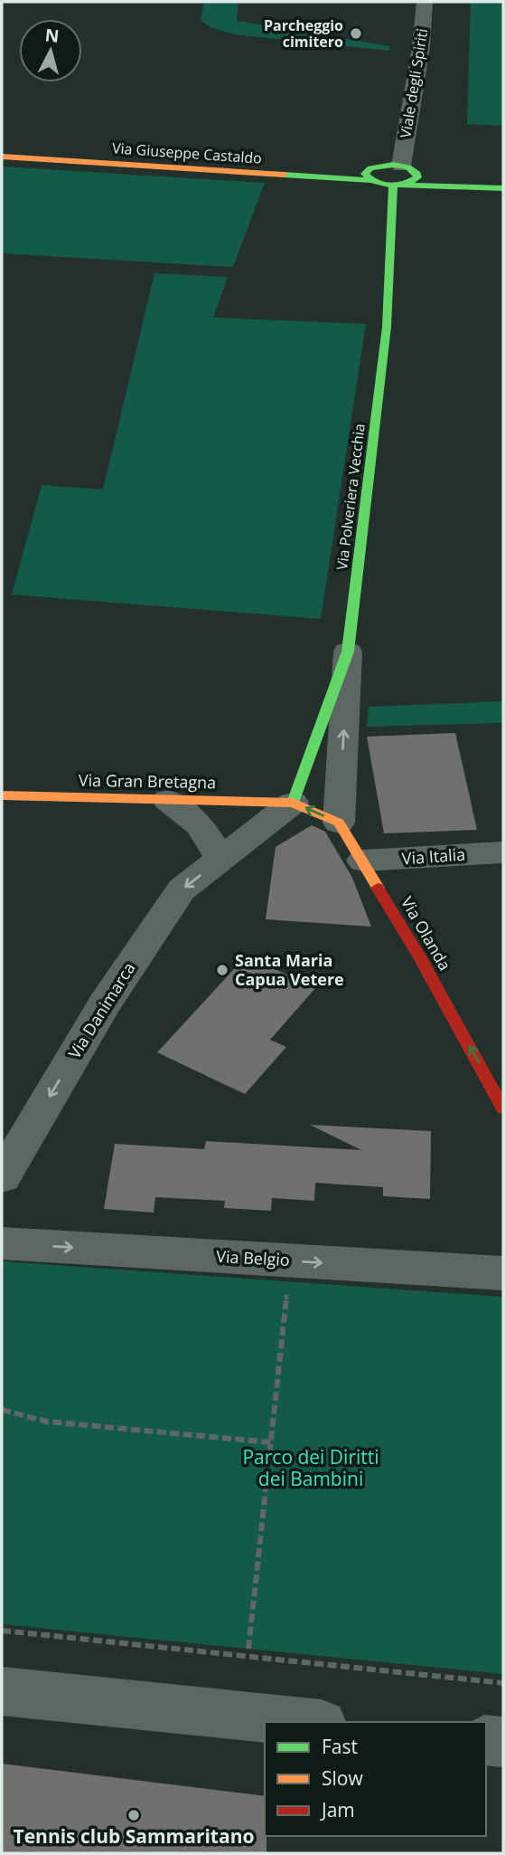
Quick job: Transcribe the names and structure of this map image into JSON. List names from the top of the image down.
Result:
{
  "streets": {
    "street": [
      "Viale degli Spiriti",
      "Via Giuseppe Castaldo",
      "Via Polveriera Vecchia",
      "Via Gran Bretagna",
      "Via Italia",
      "Via Olanda",
      "Via Danimarca",
      "Via Belgio"
    ]
  },
  "crossings": [
    ["Via Polveriera Vecchia", "Via Gran Bretagna"],
    ["Via Polveriera Vecchia", "Via Danimarca"],
    ["Via Gran Bretagna", "Via Danimarca"],
    ["Via Italia", "Via Olanda"]
  ],
  "one_way": ["Via Olanda", "Via Danimarca", "Via Belgio"],
  "parks": ["Parco dei Diritti dei Bambini"],
  "places": ["Parcheggio cimitero", "Santa Maria Capua Vetere", "Tennis club Sammaritano"],
  "legend": ["Fast", "Slow", "Jam"],
  "north": "top"
}
